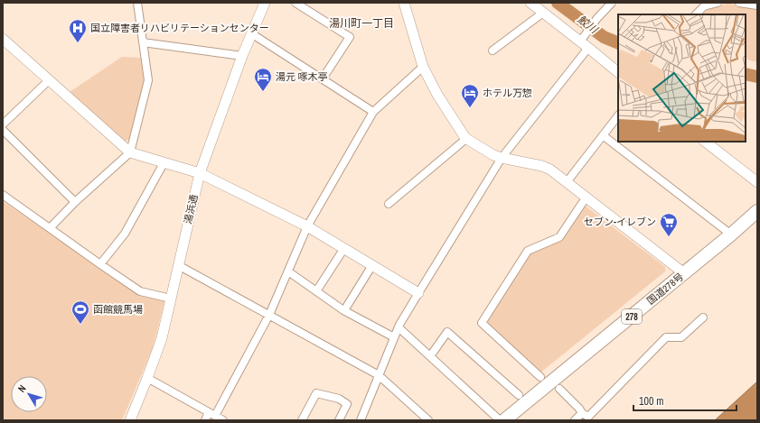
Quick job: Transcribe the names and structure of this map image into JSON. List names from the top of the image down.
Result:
{
  "streets": {
    "highway": ["国道278号", "278"],
    "street": ["湯浜通"]
  },
  "districts": ["湯川町一丁目"],
  "water": ["鮫川"],
  "places": {
    "hospital": ["国立障害者リハビリテーションセンター"],
    "hotel": ["湯元 啄木亭", "ホテル万惣"],
    "supermarket": ["セブン-イレブン"],
    "sports": ["函館競馬場"]
  },
  "scale_bar": "100 m",
  "north": "top left"
}
